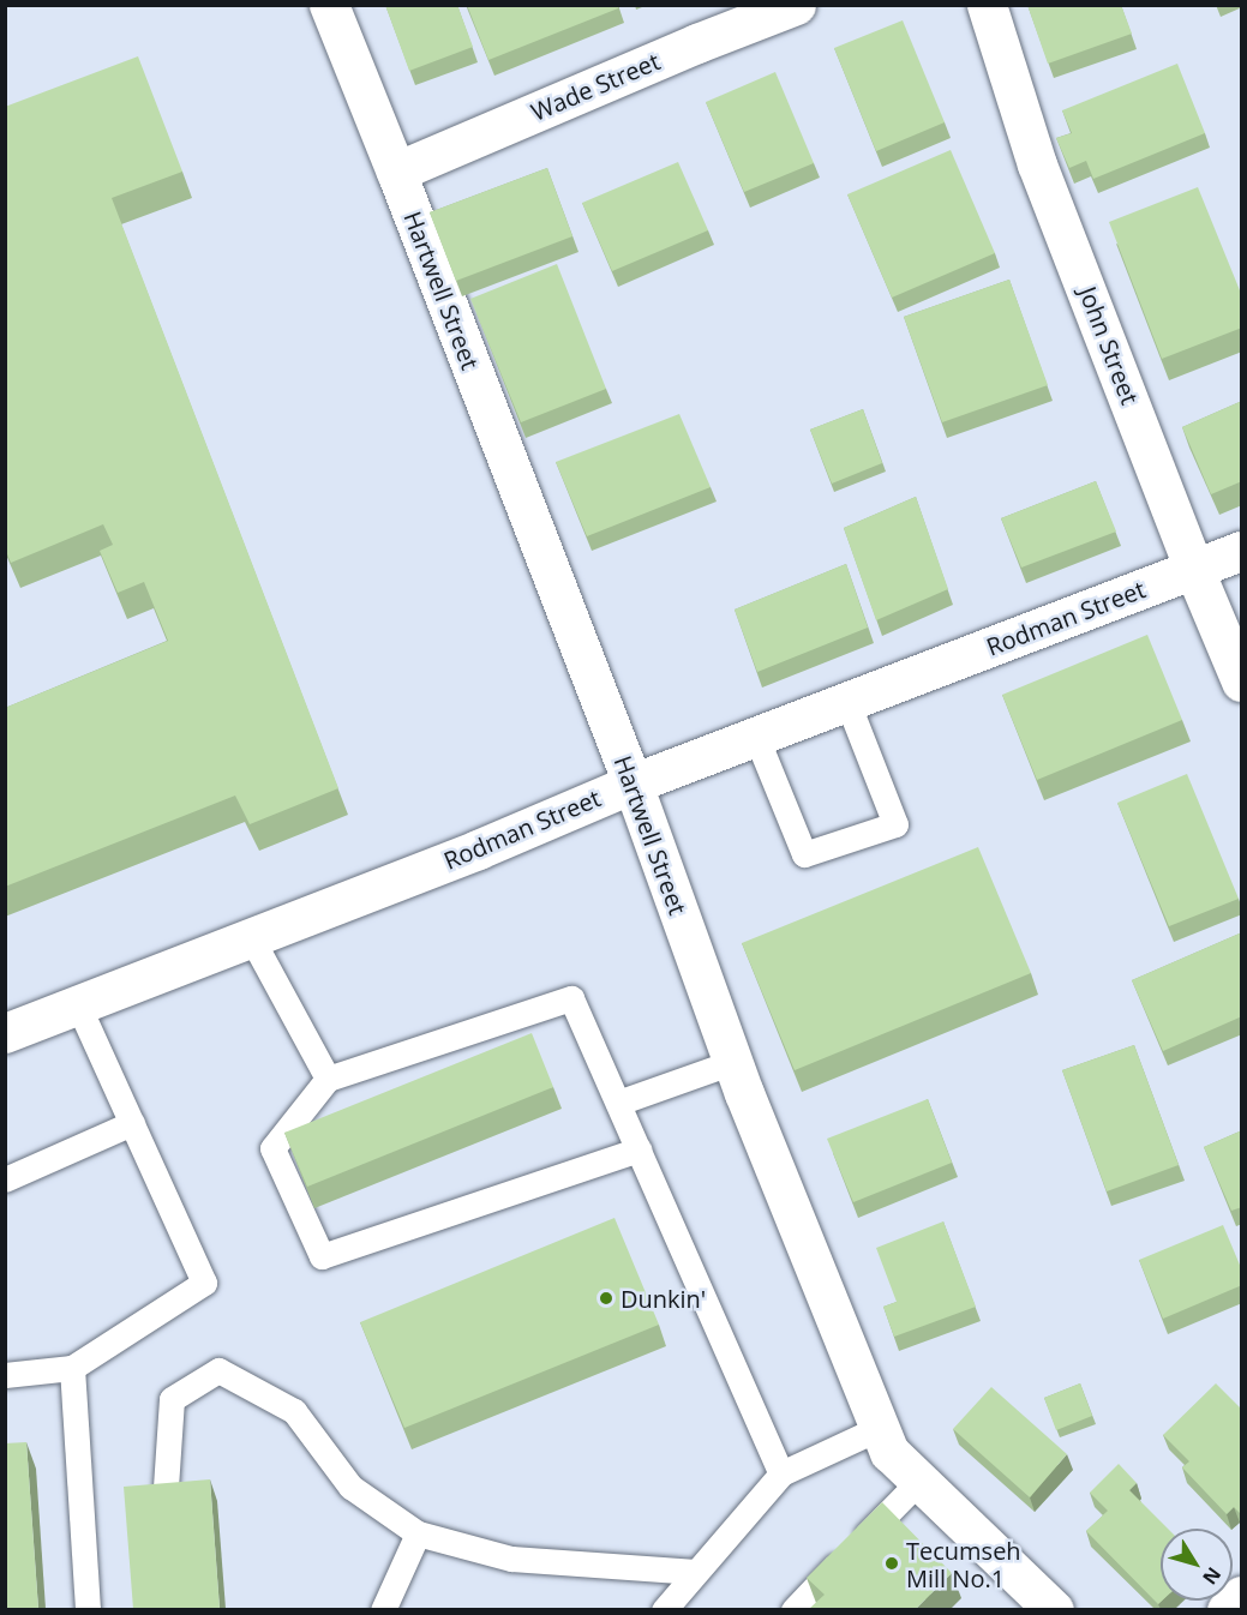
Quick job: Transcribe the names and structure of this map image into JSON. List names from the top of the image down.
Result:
{
  "streets": {
    "main road": [
      "Wade Street",
      "Hartwell Street",
      "John Street",
      "Rodman Street"
    ]
  },
  "crossings": [
    ["Wade Street", "Hartwell Street"],
    ["Hartwell Street", "Rodman Street"],
    ["John Street", "Rodman Street"]
  ],
  "places": ["Dunkin'", "Tecumseh Mill No.1"],
  "north": "bottom right"
}
